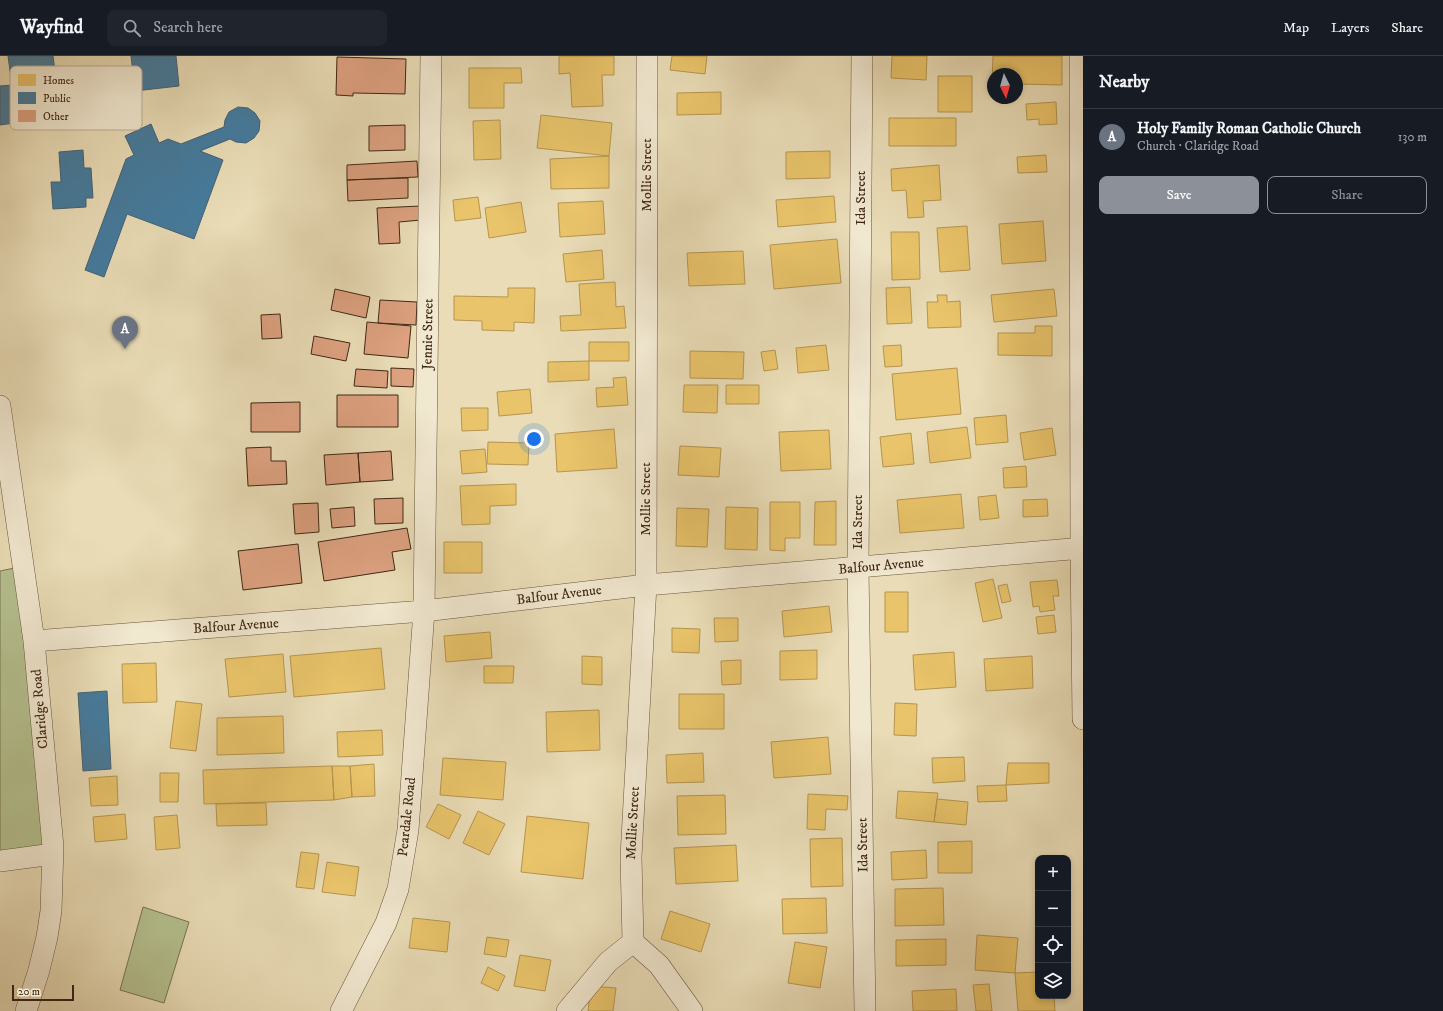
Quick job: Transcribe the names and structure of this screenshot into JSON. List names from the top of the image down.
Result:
{
  "streets": {
    "street": [
      "Mollie Street",
      "Ida Street",
      "Jennie Street",
      "Balfour Avenue",
      "Claridge Road",
      "Peardale Road"
    ]
  },
  "crossings": [
    ["Mollie Street", "Balfour Avenue"],
    ["Ida Street", "Balfour Avenue"],
    ["Jennie Street", "Balfour Avenue"],
    ["Jennie Street", "Peardale Road"],
    ["Balfour Avenue", "Claridge Road"],
    ["Balfour Avenue", "Peardale Road"]
  ],
  "legend": ["Homes", "Public", "Other"],
  "scale_bar": "20 m",
  "north": "bottom",
  "page": {
    "header": "Wayfind",
    "search": "Search here",
    "nav": ["Map", "Layers", "Share"],
    "heading": "Nearby",
    "list": [
      {
        "mark": "A",
        "name": "Holy Family Roman Catholic Church",
        "note": "Church · Claridge Road",
        "value": "130 m"
      }
    ],
    "buttons": ["Save", "Share"],
    "pins": "A",
    "map_buttons": ["+", "−"],
    "scale": "20 m"
  }
}
